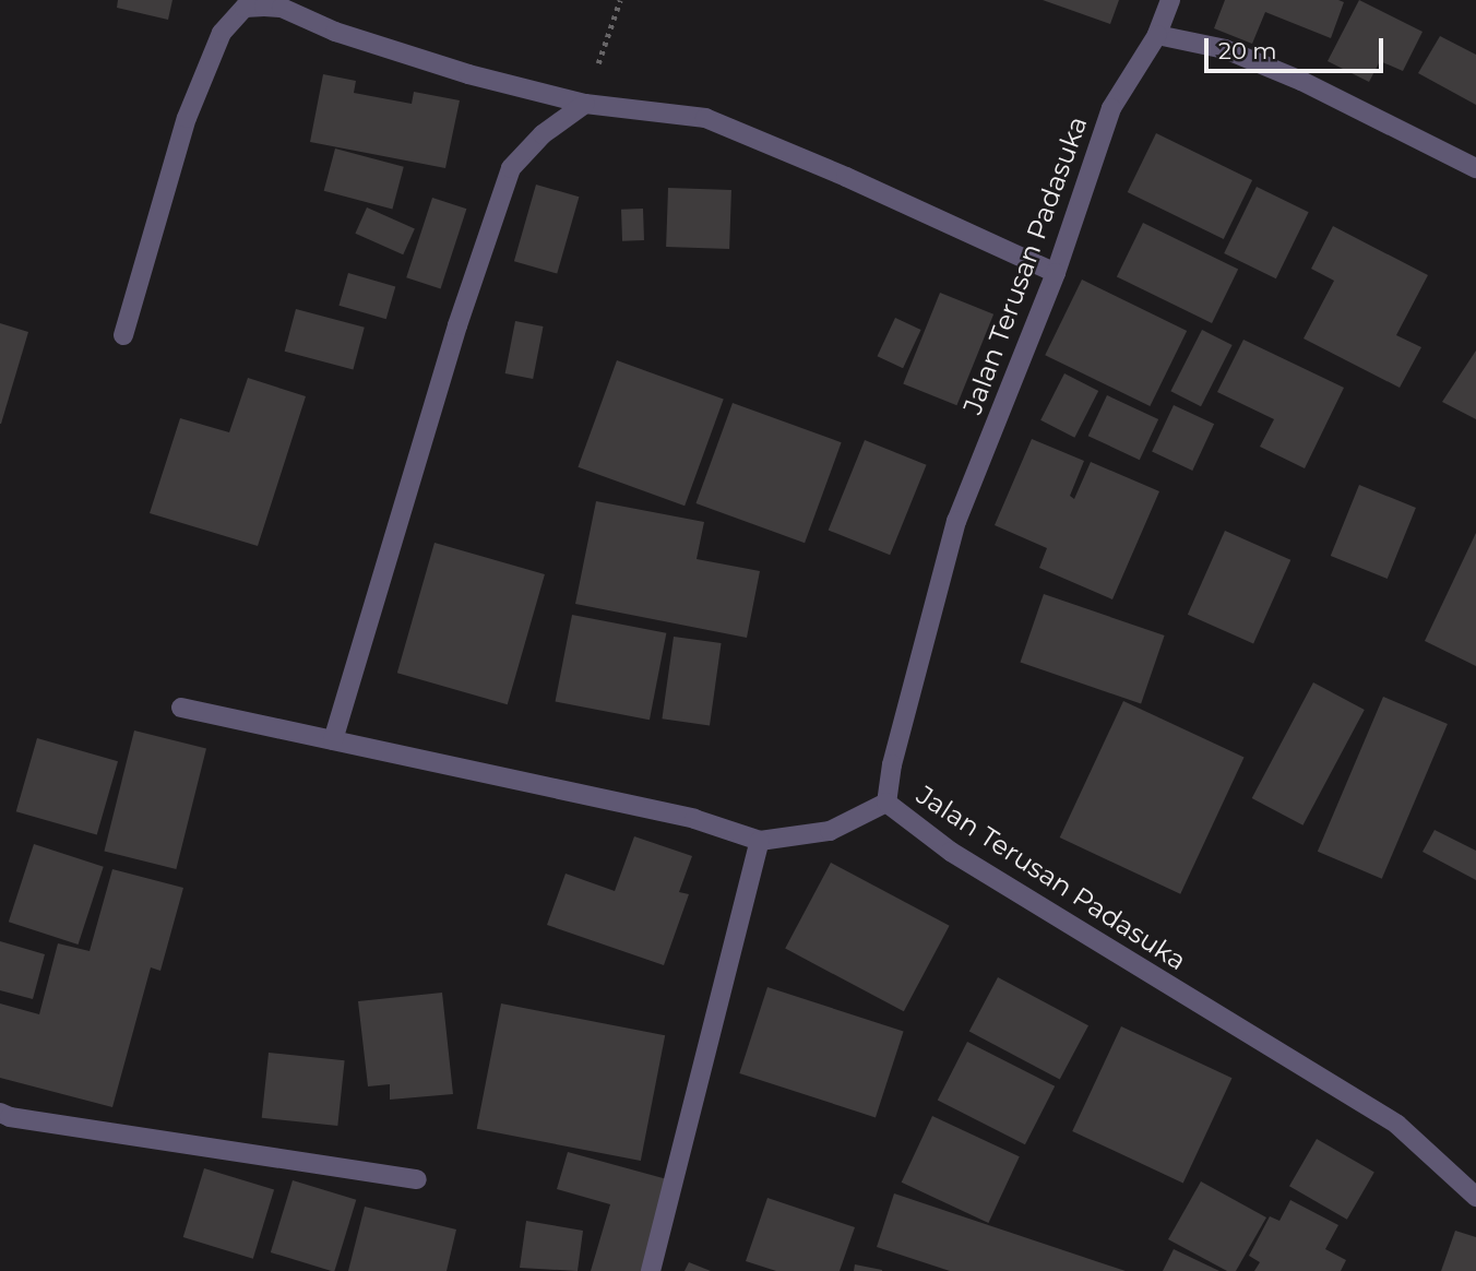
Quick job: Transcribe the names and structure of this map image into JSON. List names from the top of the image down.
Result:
{
  "streets": {
    "street": ["Jalan Terusan Padasuka"]
  },
  "scale_bar": "20 m"
}
